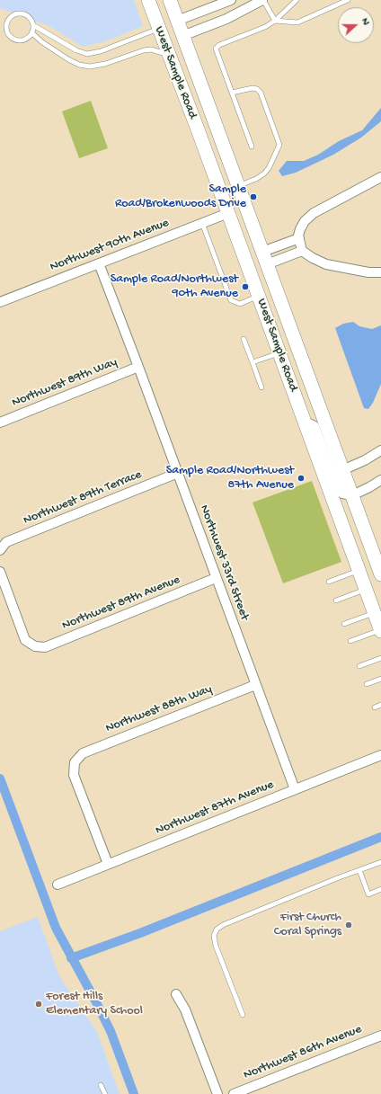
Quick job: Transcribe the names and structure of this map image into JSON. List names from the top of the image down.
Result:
{
  "streets": {
    "main road": ["West Sample Road"],
    "street": [
      "Northwest 90th Avenue",
      "Northwest 89th Way",
      "Northwest 89th Terrace",
      "Northwest 33rd Street",
      "Northwest 89th Avenue",
      "Northwest 88th Way",
      "Northwest 87th Avenue",
      "Northwest 86th Avenue"
    ]
  },
  "crossings": [
    ["West Sample Road", "Northwest 90th Avenue"],
    ["Northwest 90th Avenue", "Northwest 33rd Street"],
    ["Northwest 89th Way", "Northwest 33rd Street"],
    ["Northwest 89th Terrace", "Northwest 33rd Street"],
    ["Northwest 33rd Street", "Northwest 89th Avenue"],
    ["Northwest 33rd Street", "Northwest 88th Way"],
    ["Northwest 33rd Street", "Northwest 87th Avenue"],
    ["Northwest 88th Way", "Northwest 87th Avenue"]
  ],
  "places": [
    "Sample Road/Brokenwoods Drive",
    "Sample Road/Northwest 90th Avenue",
    "Sample Road/Northwest 87th Avenue",
    "First Church Coral Springs",
    "Forest Hills Elementary School"
  ],
  "north": "right"
}
